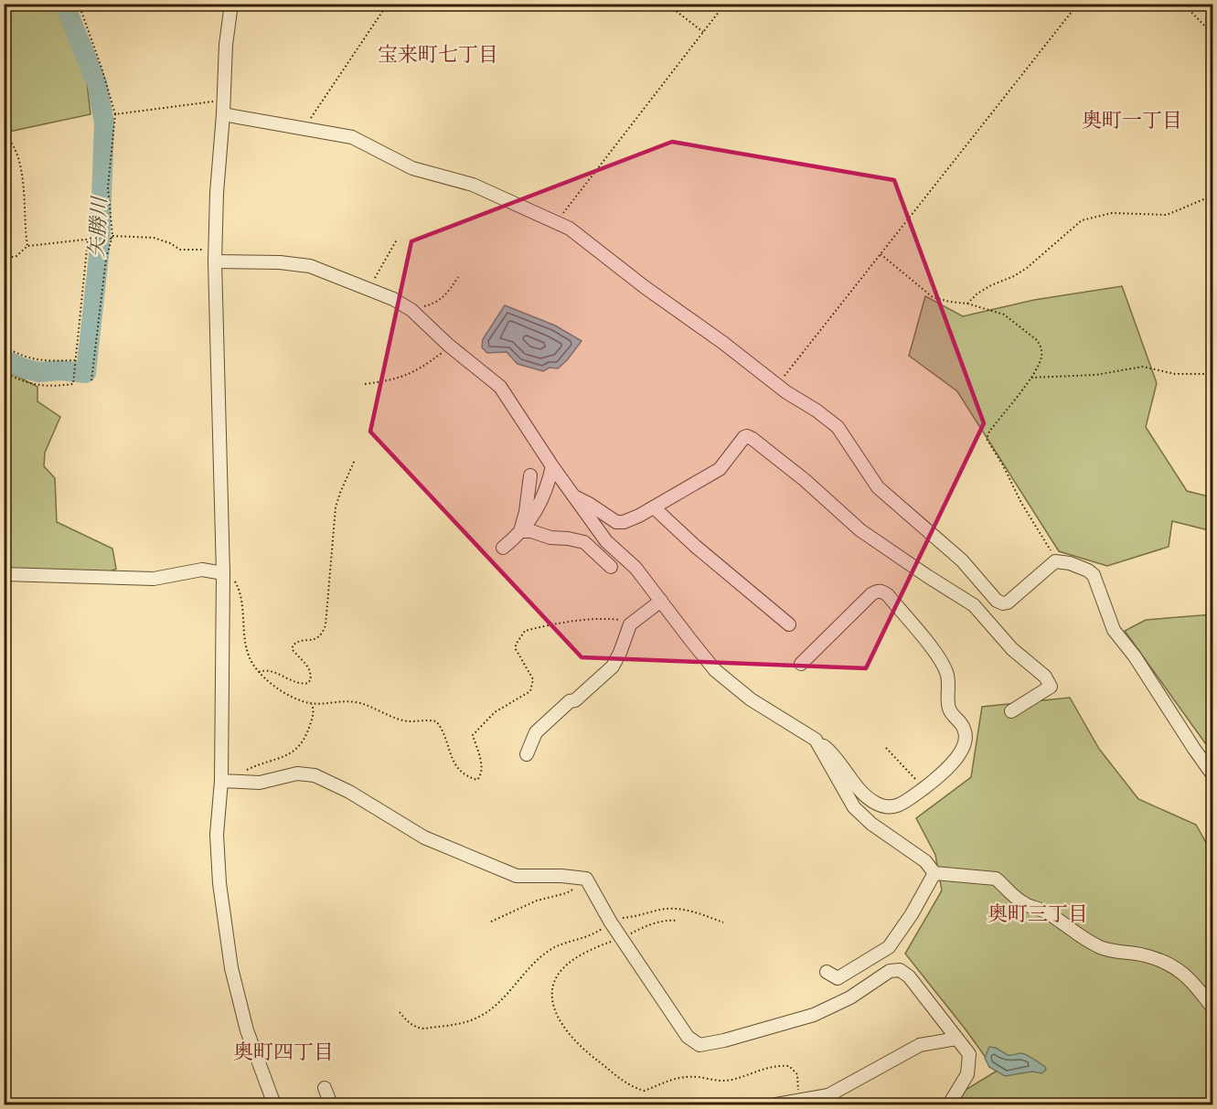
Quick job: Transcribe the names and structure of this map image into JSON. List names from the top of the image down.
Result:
{
  "districts": [
    "宝来町七丁目",
    "奥町一丁目",
    "奥町三丁目",
    "奥町四丁目"
  ],
  "water": ["矢勝川"]
}
